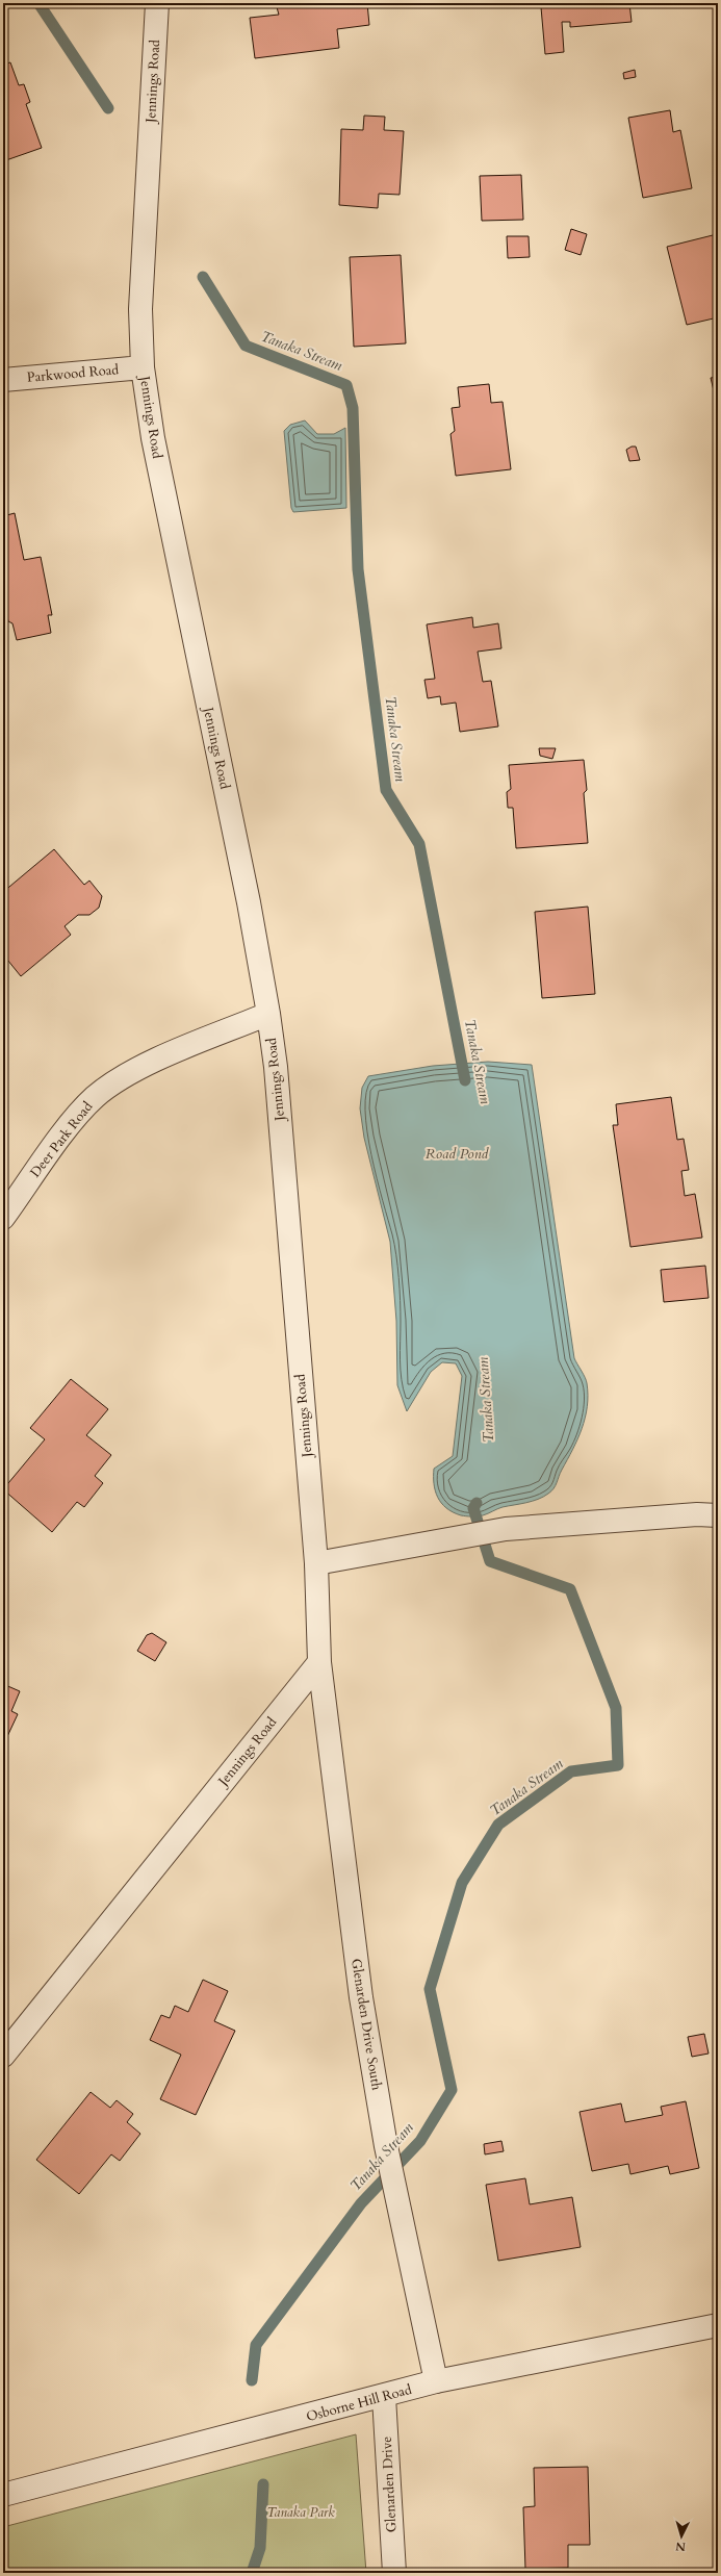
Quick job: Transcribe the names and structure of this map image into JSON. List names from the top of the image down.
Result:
{
  "streets": {
    "street": [
      "Jennings Road",
      "Parkwood Road",
      "Deer Park Road",
      "Glenarden Drive South",
      "Osborne Hill Road",
      "Glenarden Drive"
    ]
  },
  "crossings": [
    ["Jennings Road", "Parkwood Road"],
    ["Jennings Road", "Deer Park Road"],
    ["Jennings Road", "Glenarden Drive South"],
    ["Glenarden Drive South", "Osborne Hill Road"],
    ["Osborne Hill Road", "Glenarden Drive"]
  ],
  "water": ["Tanaka Stream", "Road Pond"],
  "parks": ["Tanaka Park"],
  "north": "bottom"
}
